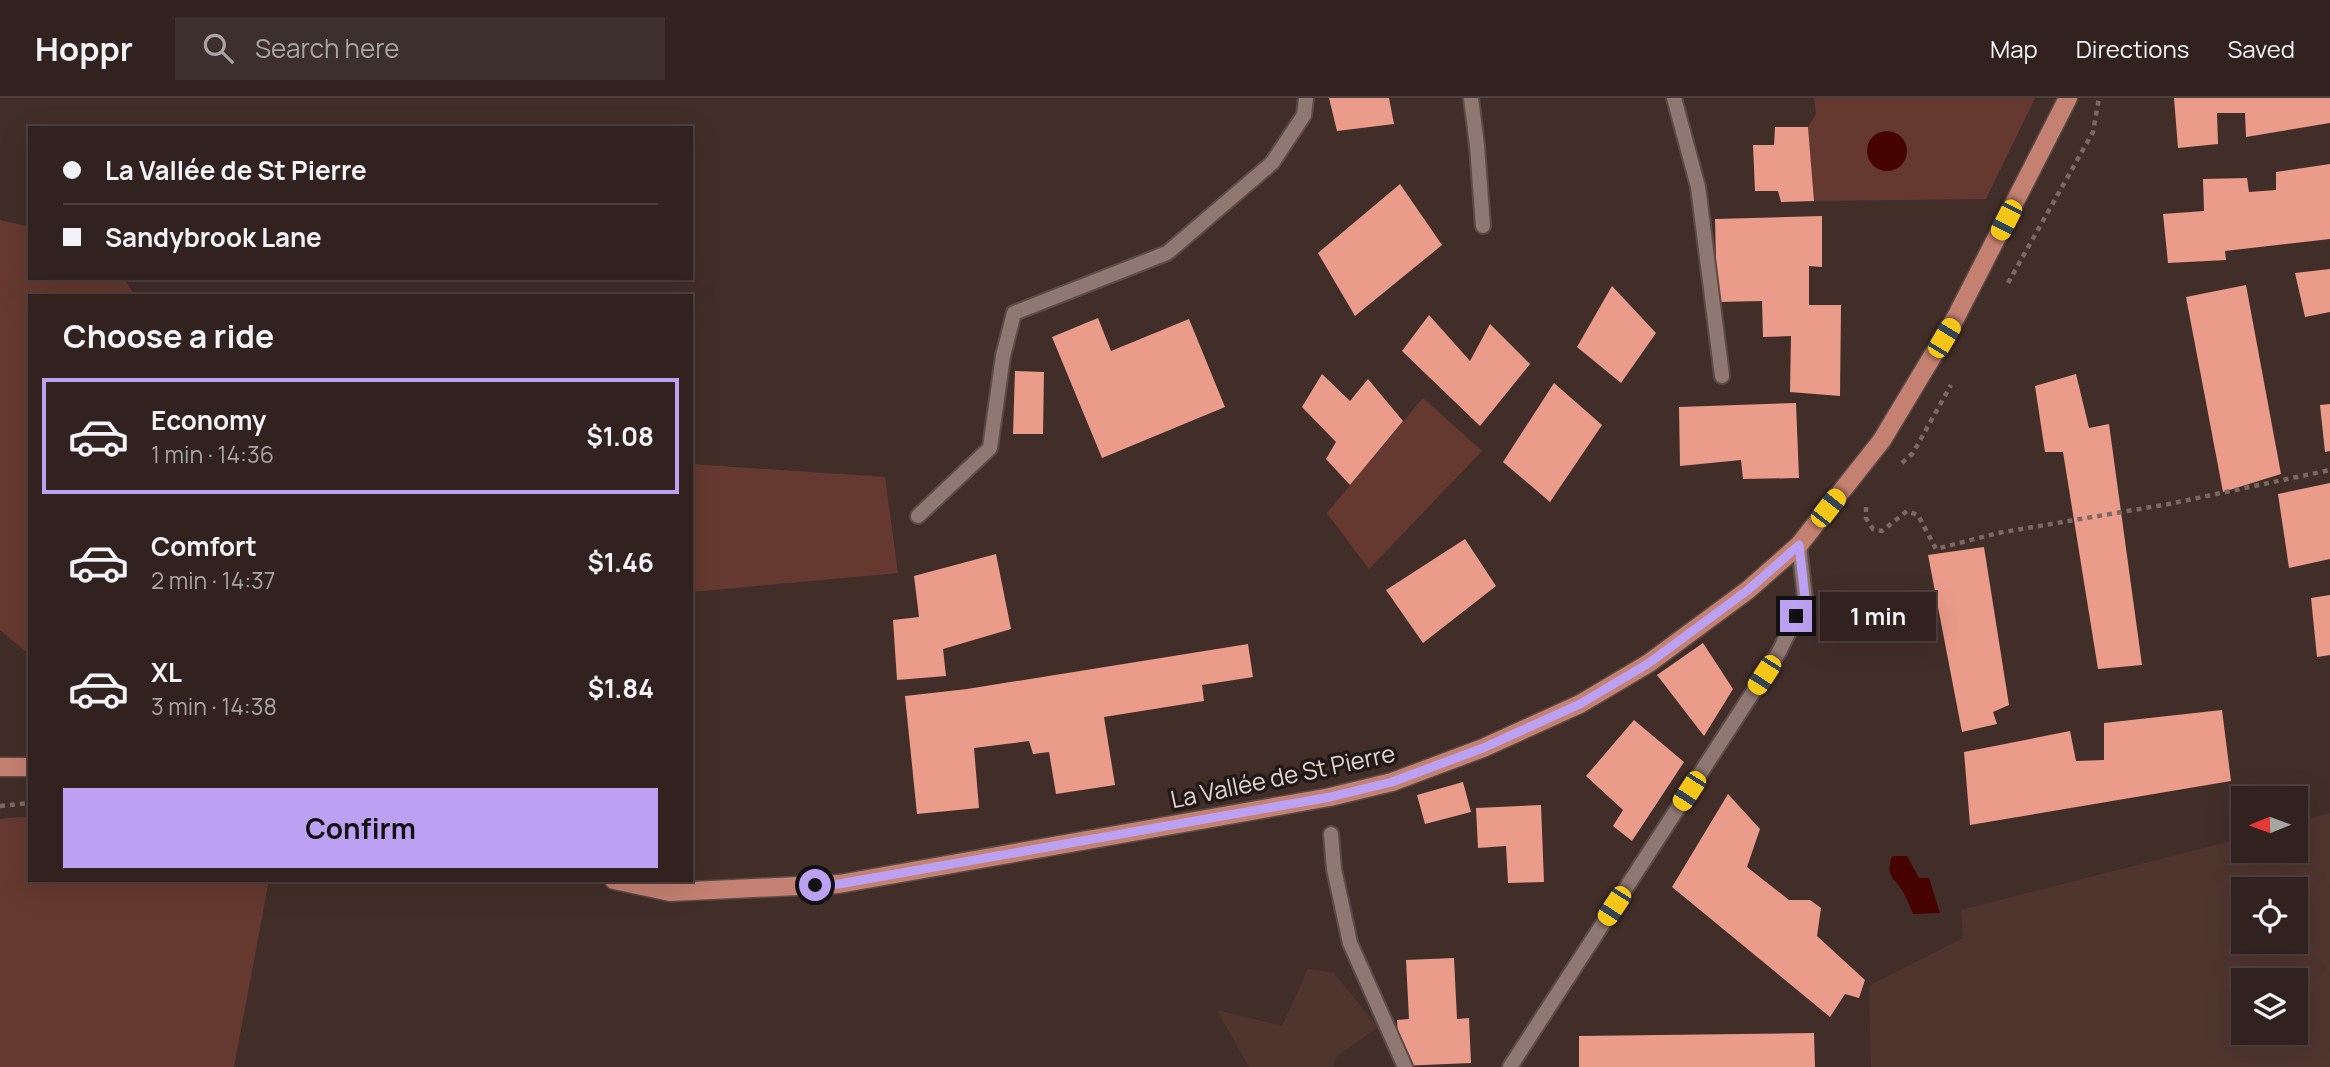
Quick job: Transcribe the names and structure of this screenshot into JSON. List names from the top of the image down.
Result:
{
  "streets": {
    "main road": ["La Vallée de St Pierre"]
  },
  "north": "left",
  "page": {
    "header": "Hoppr",
    "search": "Search here",
    "nav": ["Map", "Directions", "Saved"],
    "banner": ["La Vallée de St Pierre", "Sandybrook Lane"],
    "heading": "Choose a ride",
    "list": [
      {
        "name": "Economy",
        "note": "1 min · 14:36",
        "value": "$1.08"
      },
      {
        "name": "Comfort",
        "note": "2 min · 14:37",
        "value": "$1.46"
      },
      {
        "name": "XL",
        "note": "3 min · 14:38",
        "value": "$1.84"
      }
    ],
    "bubble": "1 min",
    "buttons": "Confirm"
  }
}
